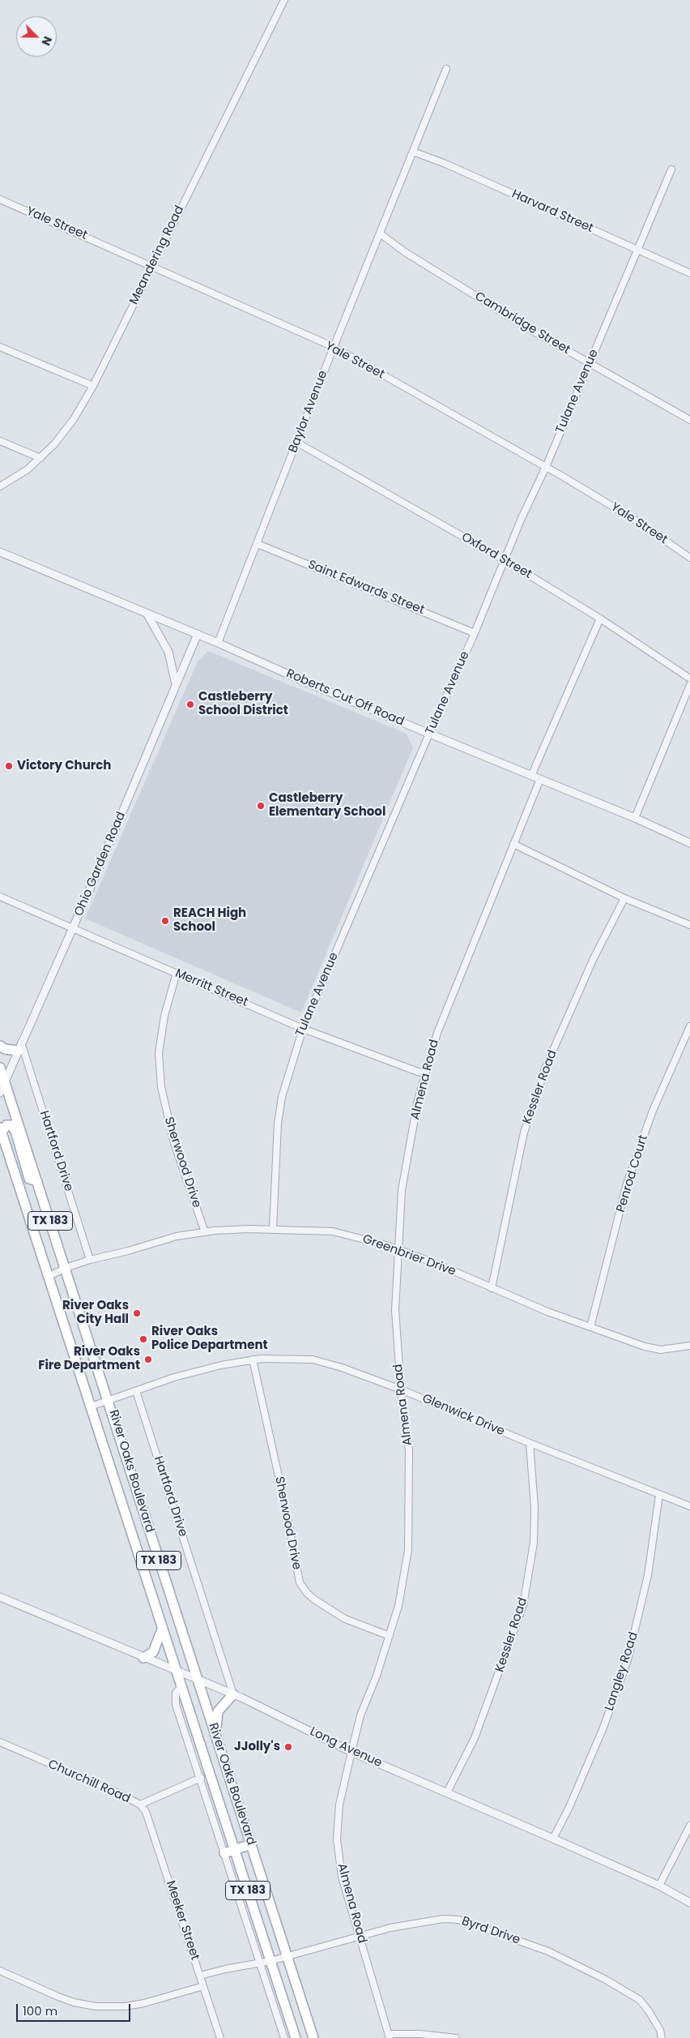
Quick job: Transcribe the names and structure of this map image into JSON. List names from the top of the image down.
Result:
{
  "streets": {
    "main road": ["TX 183", "River Oaks Boulevard"],
    "street": [
      "Harvard Street",
      "Yale Street",
      "Meandering Road",
      "Cambridge Street",
      "Tulane Avenue",
      "Baylor Avenue",
      "Oxford Street",
      "Saint Edwards Street",
      "Roberts Cut Off Road",
      "Ohio Garden Road",
      "Merritt Street",
      "Almena Road",
      "Kessler Road",
      "Hartford Drive",
      "Sherwood Drive",
      "Penrod Court",
      "Greenbrier Drive",
      "Glenwick Drive",
      "Langley Road",
      "Long Avenue",
      "Churchill Road",
      "Meeker Street",
      "Byrd Drive"
    ]
  },
  "crossings": [
    ["Harvard Street", "Tulane Avenue"],
    ["Harvard Street", "Baylor Avenue"],
    ["Yale Street", "Meandering Road"],
    ["Yale Street", "Tulane Avenue"],
    ["Yale Street", "Baylor Avenue"],
    ["Cambridge Street", "Tulane Avenue"],
    ["Cambridge Street", "Baylor Avenue"],
    ["Tulane Avenue", "Oxford Street"],
    ["Tulane Avenue", "Saint Edwards Street"],
    ["Tulane Avenue", "Roberts Cut Off Road"],
    ["Tulane Avenue", "Merritt Street"],
    ["Tulane Avenue", "Greenbrier Drive"],
    ["Baylor Avenue", "Oxford Street"],
    ["Baylor Avenue", "Saint Edwards Street"],
    ["Baylor Avenue", "Roberts Cut Off Road"],
    ["Roberts Cut Off Road", "Ohio Garden Road"],
    ["Roberts Cut Off Road", "Almena Road"],
    ["Ohio Garden Road", "Merritt Street"],
    ["Ohio Garden Road", "Hartford Drive"],
    ["Ohio Garden Road", "River Oaks Boulevard"],
    ["Merritt Street", "Almena Road"],
    ["Merritt Street", "Sherwood Drive"],
    ["Almena Road", "Sherwood Drive"],
    ["Almena Road", "Greenbrier Drive"],
    ["Almena Road", "Glenwick Drive"],
    ["Almena Road", "Long Avenue"],
    ["Almena Road", "Byrd Drive"],
    ["Kessler Road", "Greenbrier Drive"],
    ["Kessler Road", "Glenwick Drive"],
    ["Kessler Road", "Long Avenue"],
    ["Hartford Drive", "Greenbrier Drive"],
    ["Hartford Drive", "Glenwick Drive"],
    ["Hartford Drive", "Long Avenue"],
    ["Sherwood Drive", "Greenbrier Drive"],
    ["Sherwood Drive", "Glenwick Drive"],
    ["Penrod Court", "Greenbrier Drive"],
    ["Greenbrier Drive", "River Oaks Boulevard"],
    ["Glenwick Drive", "River Oaks Boulevard"],
    ["Glenwick Drive", "Langley Road"],
    ["River Oaks Boulevard", "Long Avenue"],
    ["River Oaks Boulevard", "Byrd Drive"],
    ["Langley Road", "Long Avenue"],
    ["Churchill Road", "Meeker Street"],
    ["Meeker Street", "Byrd Drive"]
  ],
  "places": [
    "Castleberry School District",
    "Victory Church",
    "Castleberry Elementary School",
    "REACH High School",
    "River Oaks City Hall",
    "River Oaks Police Department",
    "River Oaks Fire Department",
    "JJolly's"
  ],
  "scale_bar": "100 m",
  "north": "bottom right"
}
